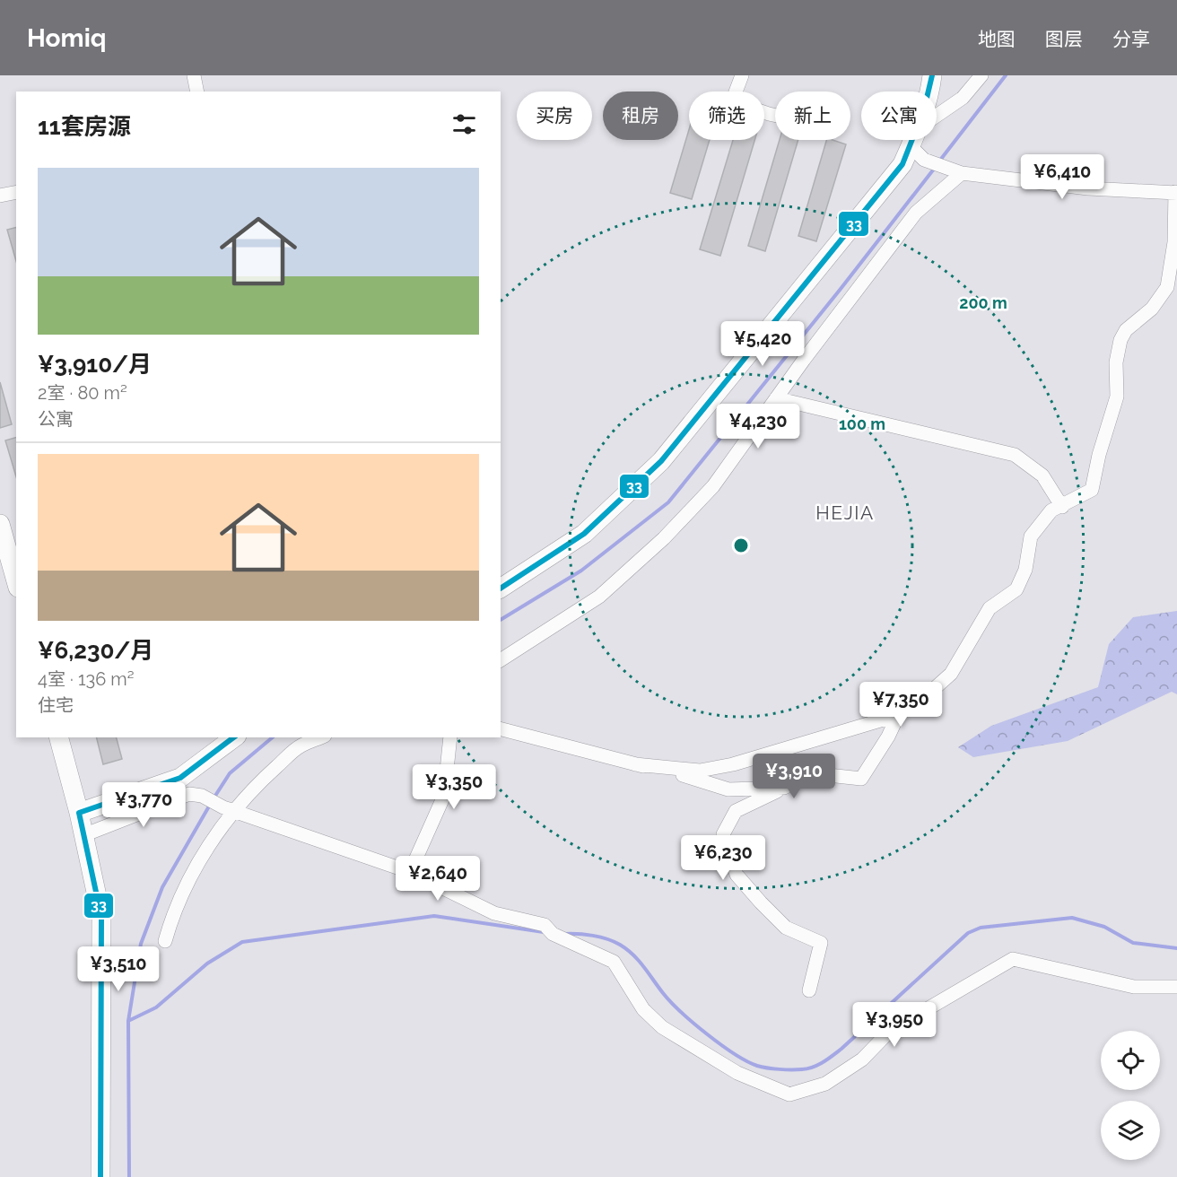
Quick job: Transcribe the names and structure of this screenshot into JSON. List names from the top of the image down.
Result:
{
  "districts": ["HEJIA"],
  "lines": ["transit line 33"],
  "page": {
    "header": "Homiq",
    "nav": ["地图", "图层", "分享"],
    "chip": [
      "买房",
      "租房",
      "筛选",
      "新上",
      "公寓"
    ],
    "heading": "11套房源",
    "price": [
      "¥6,410",
      "¥5,420",
      "¥4,230",
      "¥7,350",
      "¥3,910",
      "¥3,350",
      "¥3,770",
      "¥6,230",
      "¥2,640",
      "¥3,510",
      "¥3,950"
    ],
    "list": [
      {
        "name": "¥3,910/月",
        "note": "2室 · 80 m² · 公寓"
      },
      {
        "name": "¥6,230/月",
        "note": "4室 · 136 m² · 住宅"
      }
    ]
  },
  "rings": ["200 m", "100 m"]
}
